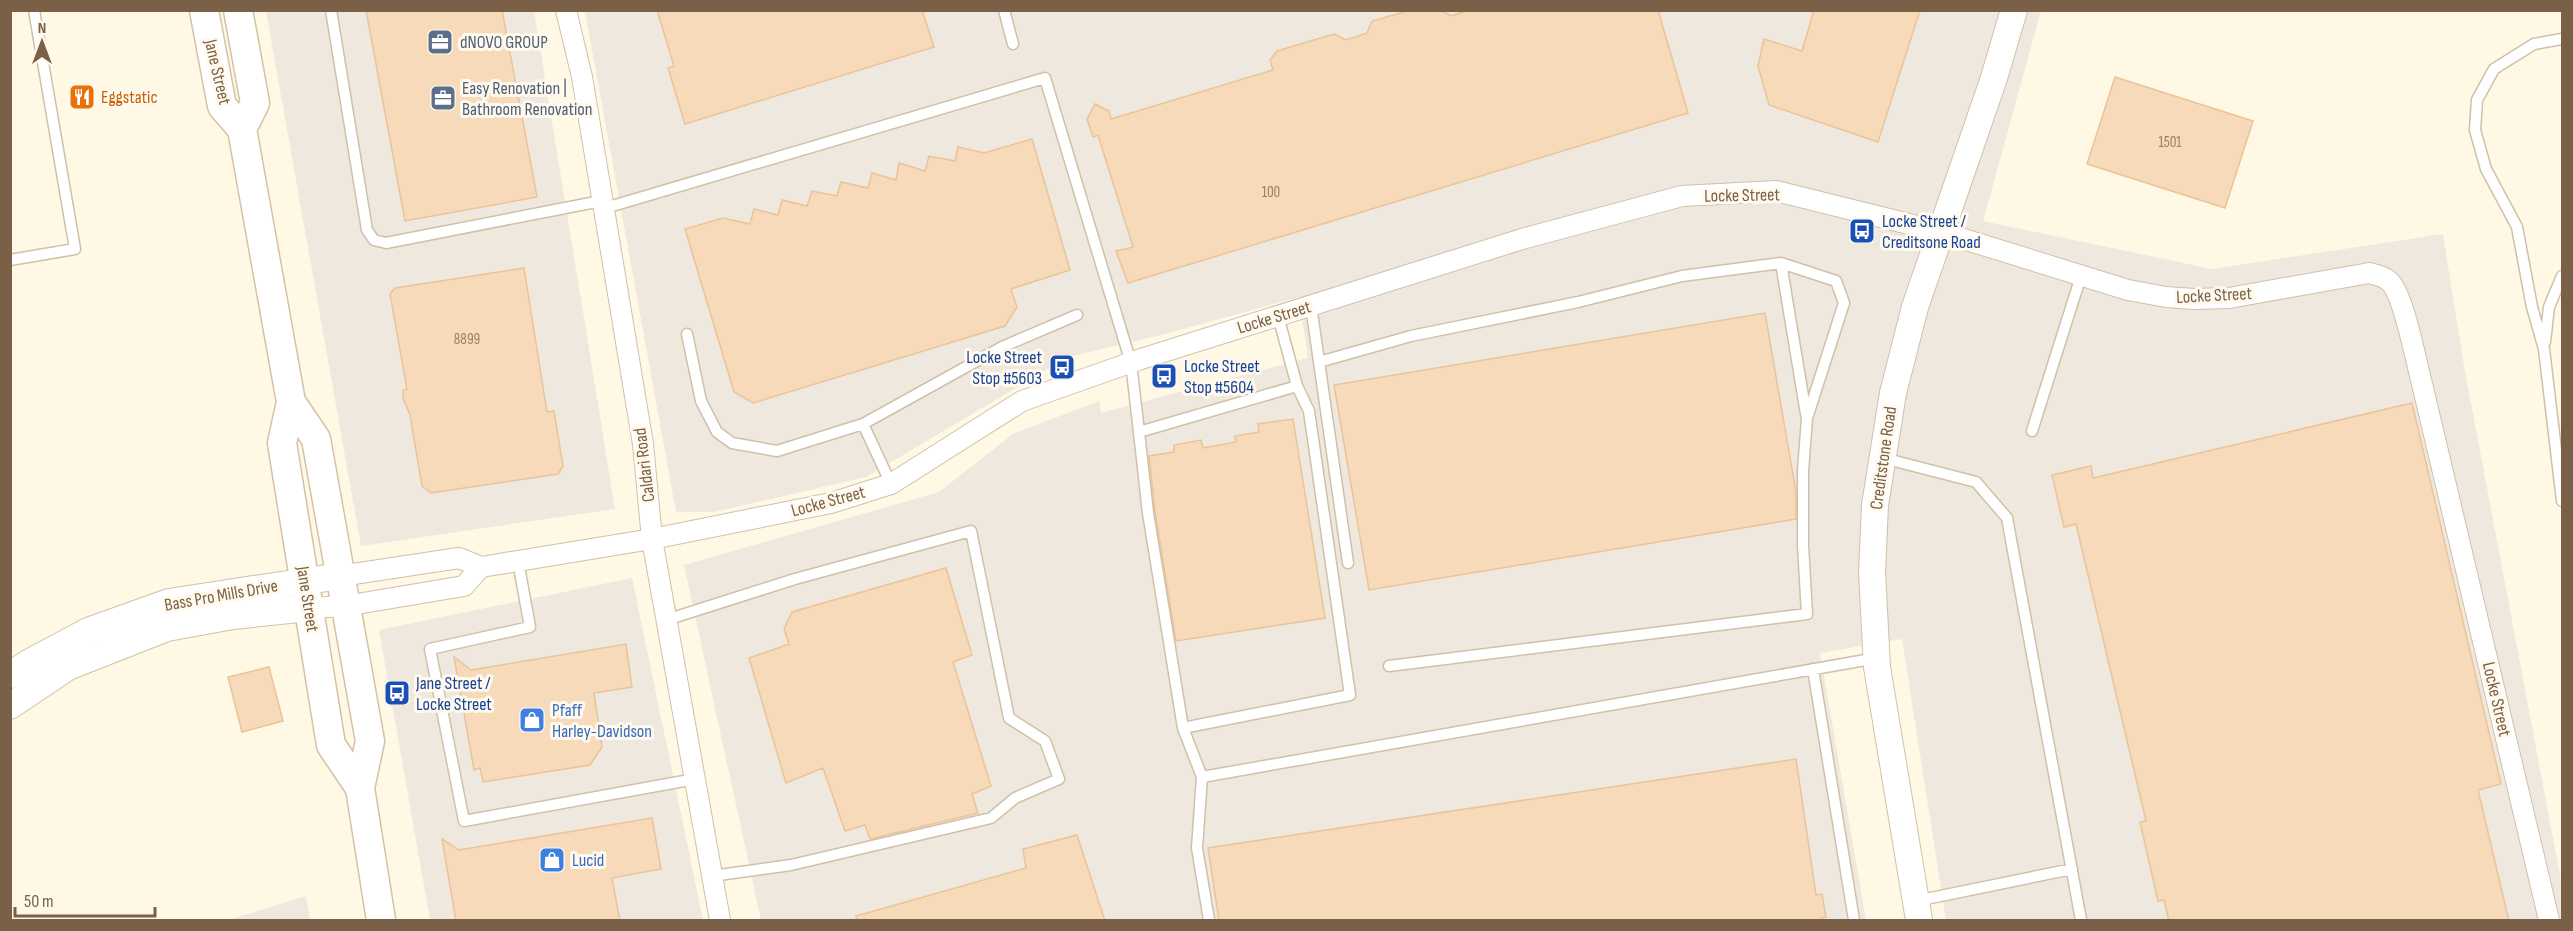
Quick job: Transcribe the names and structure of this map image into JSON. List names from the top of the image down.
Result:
{
  "streets": {
    "main road": ["Jane Street"],
    "street": [
      "Locke Street",
      "Creditstone Road",
      "Caldari Road",
      "Bass Pro Mills Drive"
    ]
  },
  "crossings": [
    ["Jane Street", "Locke Street"],
    ["Jane Street", "Bass Pro Mills Drive"],
    ["Locke Street", "Creditstone Road"],
    ["Locke Street", "Caldari Road"],
    ["Locke Street", "Bass Pro Mills Drive"]
  ],
  "places": {
    "office": ["dNOVO GROUP", "Easy Renovation | Bathroom Renovation"],
    "restaurant": ["Eggstatic"],
    "bus stop": [
      "Locke Street / Creditsone Road",
      "Locke Street Stop #5603",
      "Locke Street Stop #5604",
      "Jane Street / Locke Street"
    ],
    "shop": ["Pfaff Harley-Davidson", "Lucid"]
  },
  "house_numbers": ["1501", "100", "8899"],
  "scale_bar": "50 m",
  "north": "top"
}
